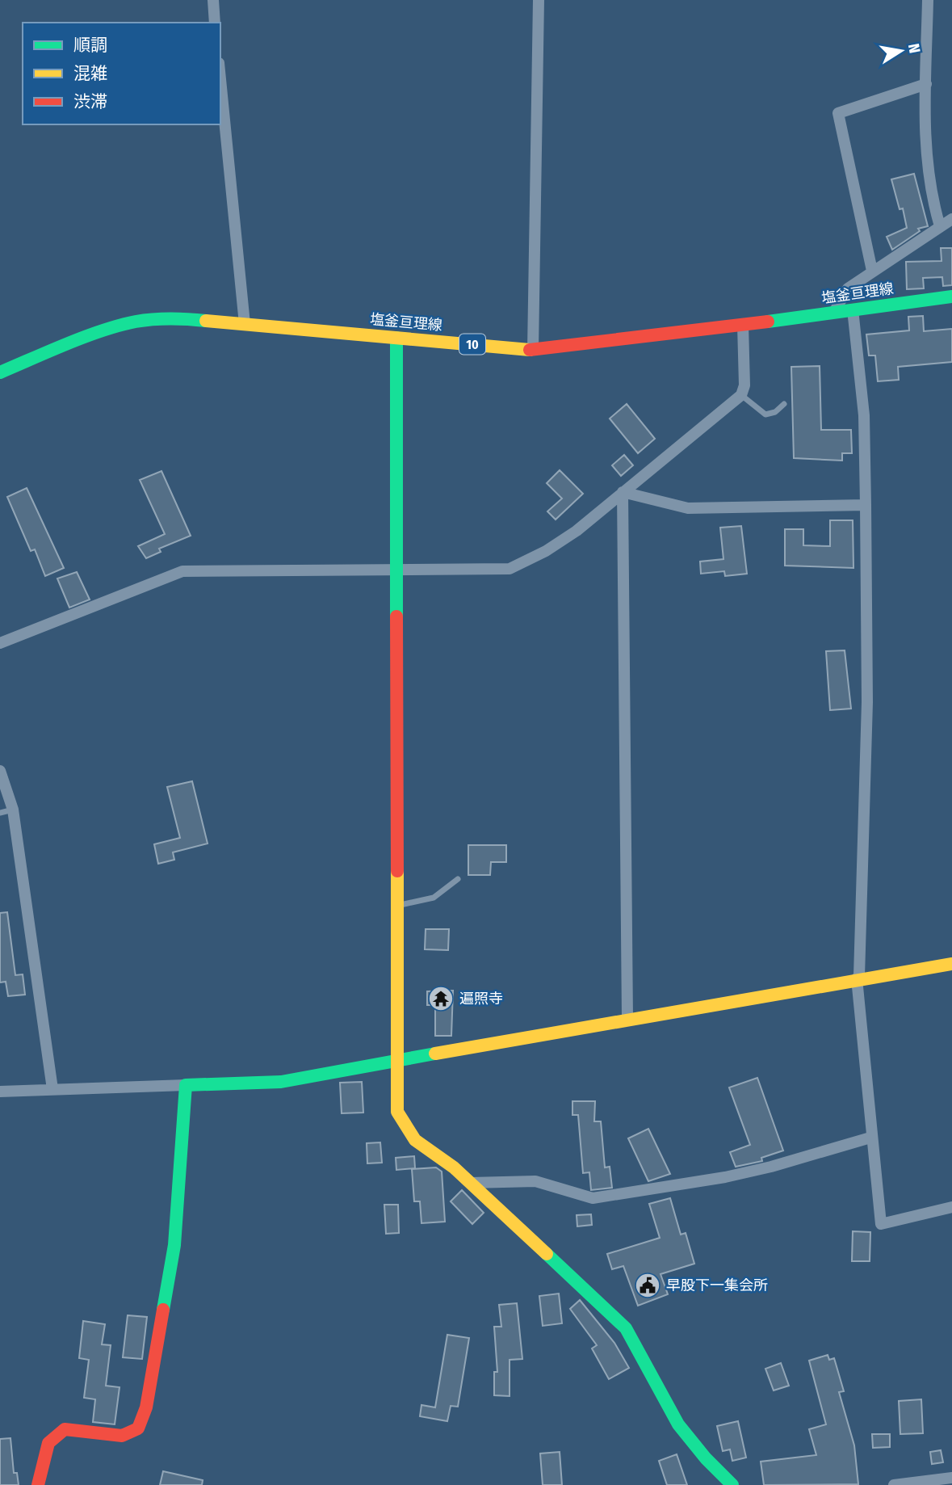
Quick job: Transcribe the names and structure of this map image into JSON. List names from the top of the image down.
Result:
{
  "streets": {
    "street": ["塩釜亘理線", "10"]
  },
  "places": {
    "temple": ["遍照寺"],
    "public building": ["早股下一集会所"]
  },
  "legend": ["順調", "混雑", "渋滞"],
  "north": "right"
}
